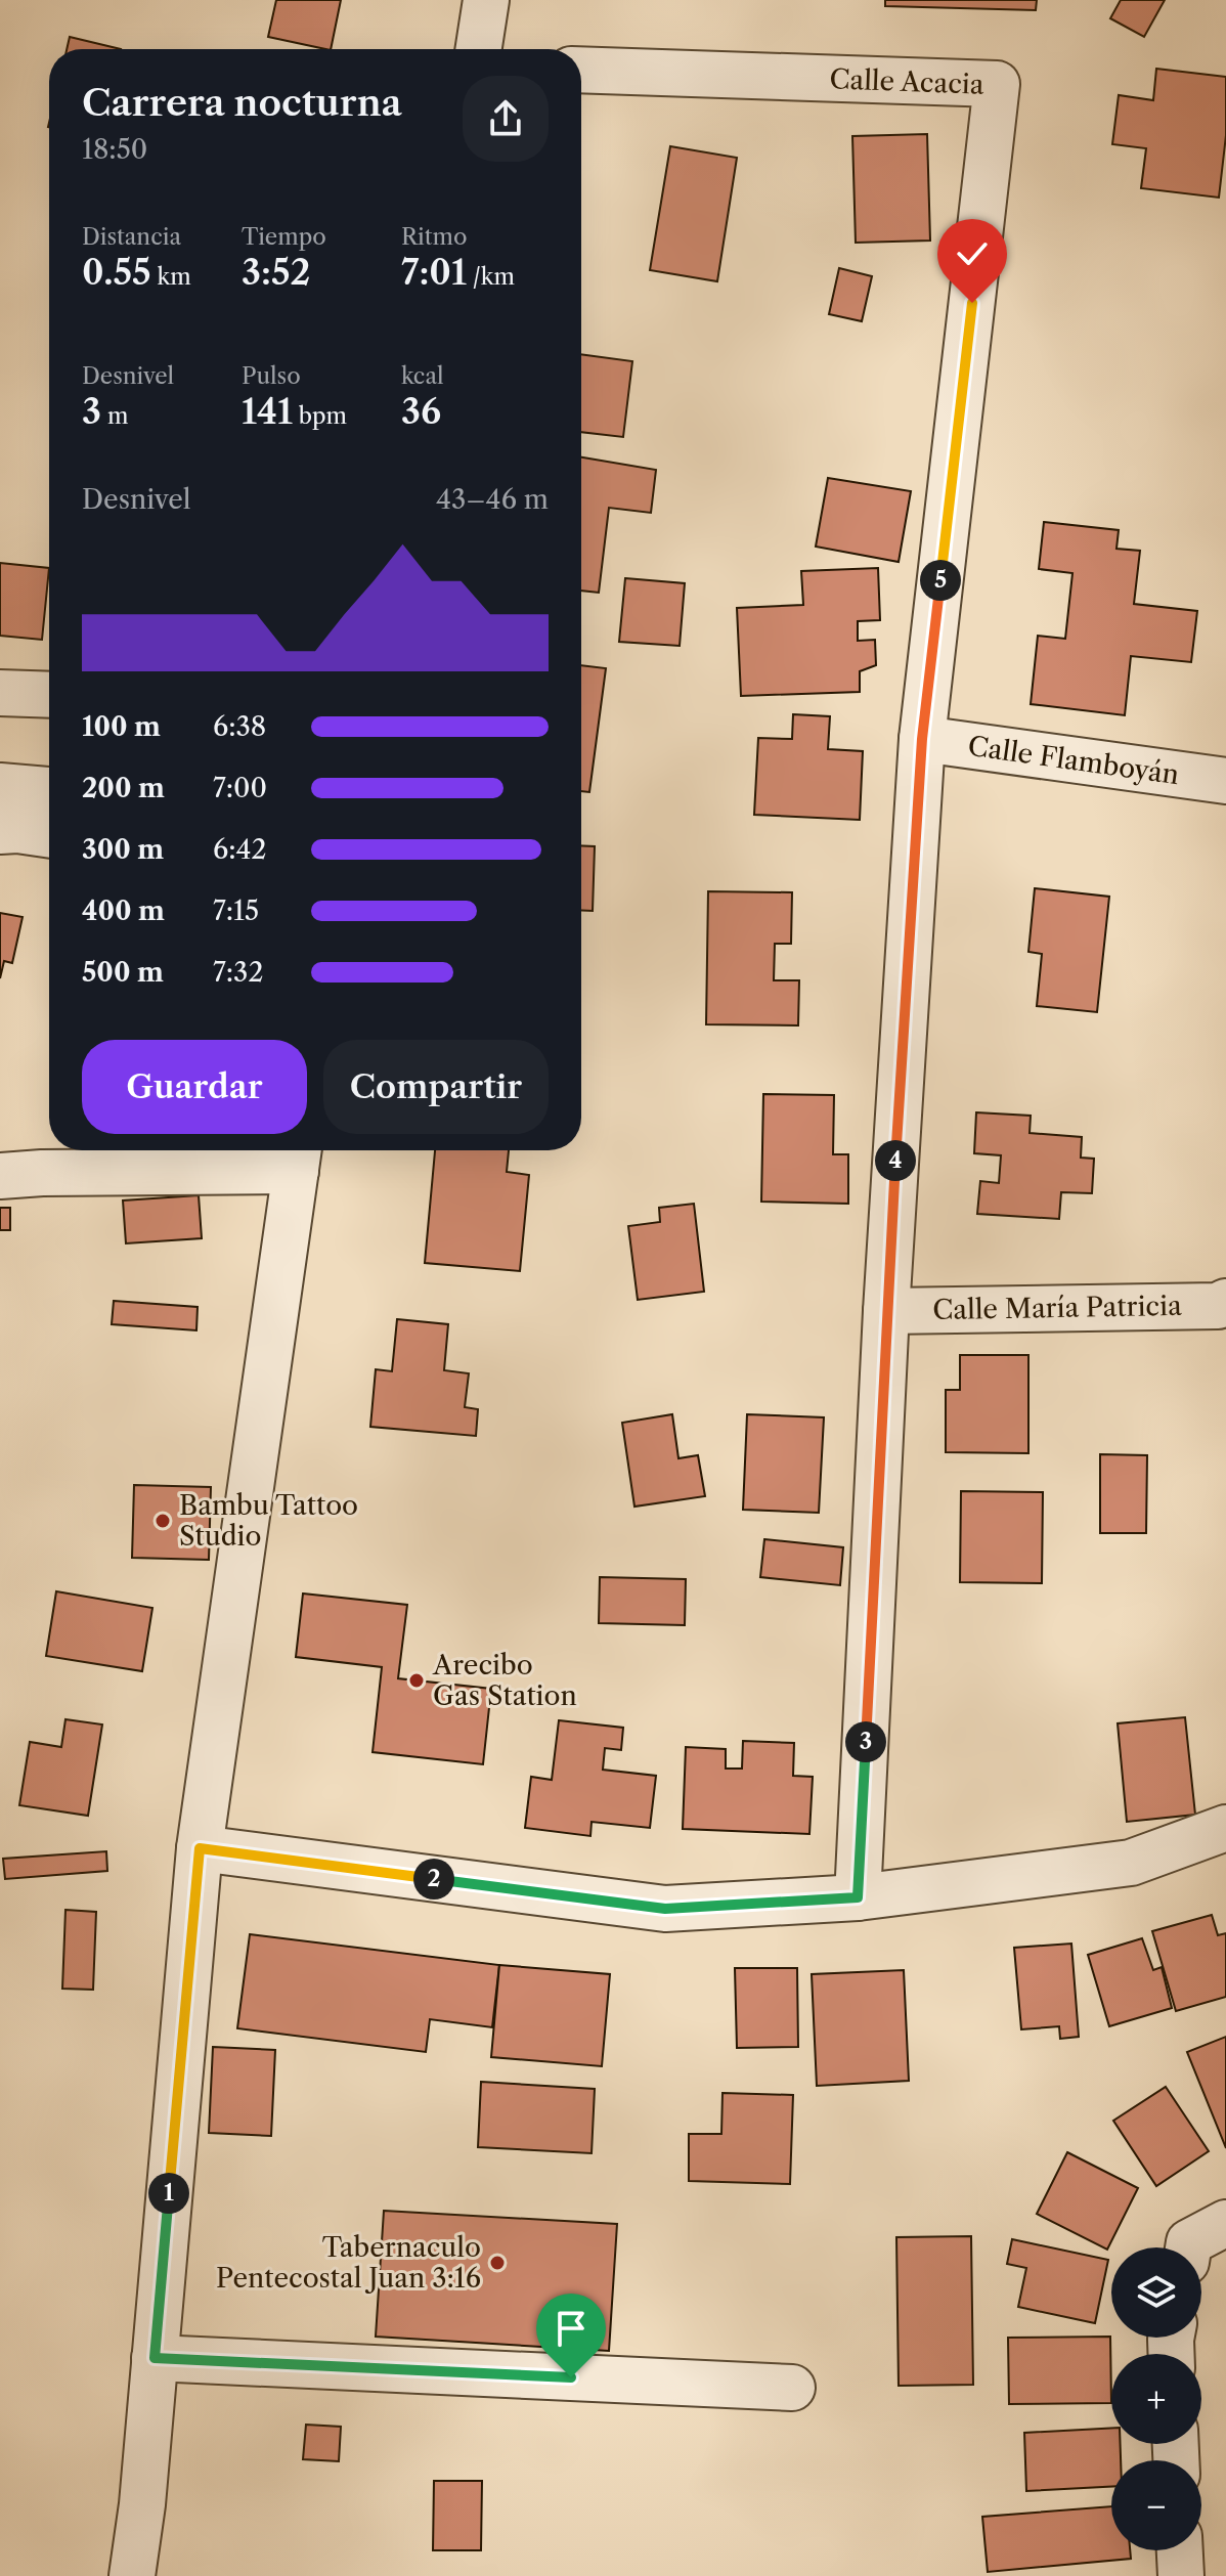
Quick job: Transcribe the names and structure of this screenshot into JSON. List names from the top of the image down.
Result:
{
  "streets": {
    "street": ["Calle Acacia", "Calle Flamboyán", "Calle María Patricia"]
  },
  "crossings": [
    ["Calle Acacia", "Calle Flamboyán"],
    ["Calle Acacia", "Calle María Patricia"]
  ],
  "places": ["Bambu Tattoo Studio", "Arecibo Gas Station", "Tabernaculo Pentecostal Juan 3:16"],
  "page": {
    "heading": ["Carrera nocturna", "18:50"],
    "stats": [
      ["Distancia", "0.55 km"],
      ["Tiempo", "3:52"],
      ["Ritmo", "7:01 /km"],
      ["Desnivel", "3 m"],
      ["Pulso", "141 bpm"],
      ["kcal", "36"]
    ],
    "chart": ["Desnivel", "43–46 m"],
    "pins": [
      "5",
      "4",
      "3",
      "2",
      "1"
    ],
    "list": [
      {
        "name": "100 m",
        "note": "6:38"
      },
      {
        "name": "200 m",
        "note": "7:00"
      },
      {
        "name": "300 m",
        "note": "6:42"
      },
      {
        "name": "400 m",
        "note": "7:15"
      },
      {
        "name": "500 m",
        "note": "7:32"
      }
    ],
    "buttons": ["Guardar", "Compartir"],
    "map_buttons": ["+", "−"]
  }
}
